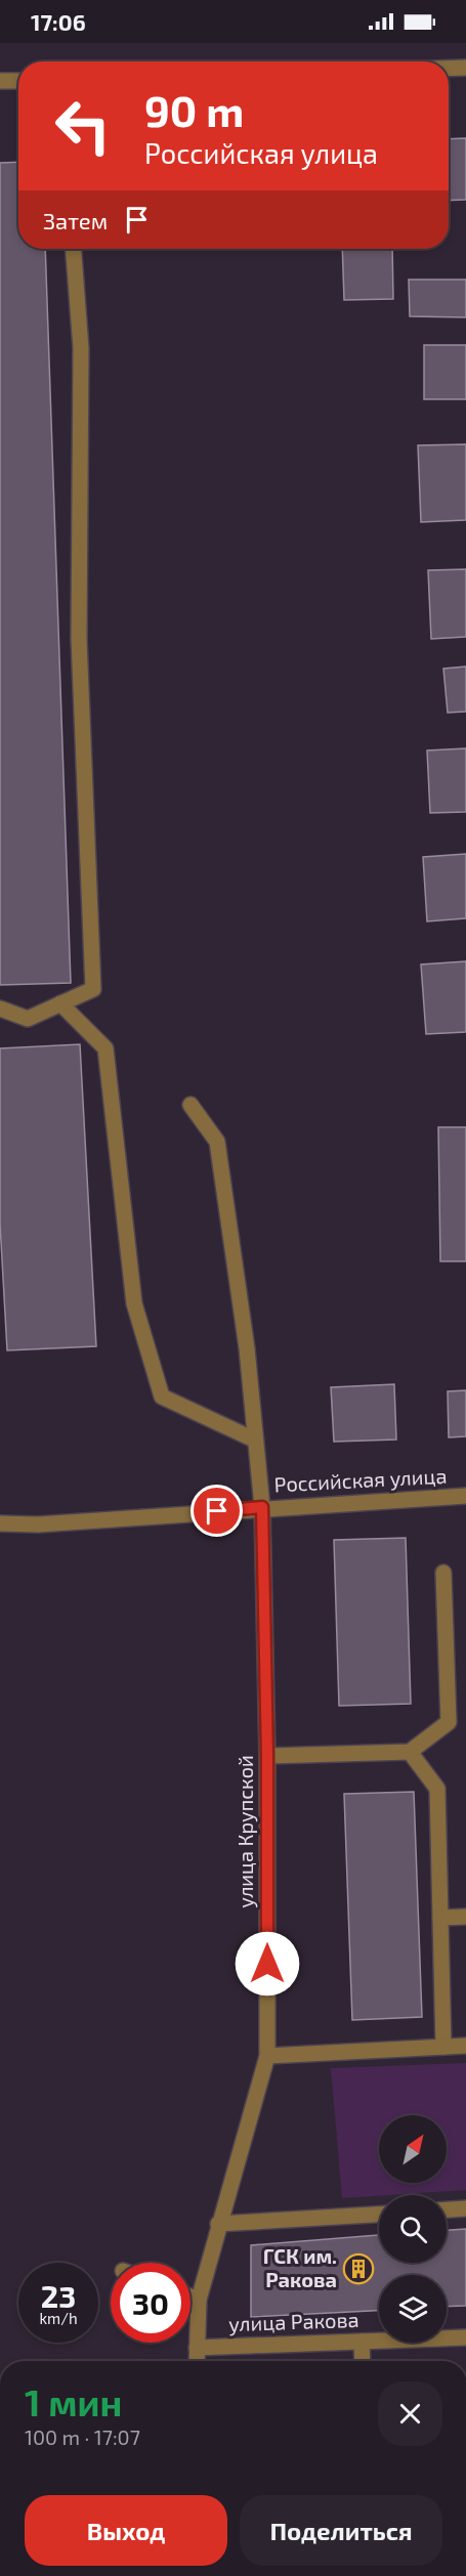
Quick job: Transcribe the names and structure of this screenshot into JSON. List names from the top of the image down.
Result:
{
  "streets": {
    "street": ["Российская улица", "улица Крупской", "улица Ракова"]
  },
  "crossings": [
    ["Российская улица", "улица Крупской"],
    ["улица Крупской", "улица Ракова"]
  ],
  "places": {
    "building": ["ГСК им. Ракова"]
  },
  "north": "top right",
  "page": {
    "status": "17:06",
    "turn": ["90 m", "Российская улица"],
    "then": "Затем",
    "speed": "23 km/h",
    "limit": "30",
    "heading": ["1 мин", "100 m · 17:07"],
    "buttons": ["Выход", "Поделиться"]
  }
}
